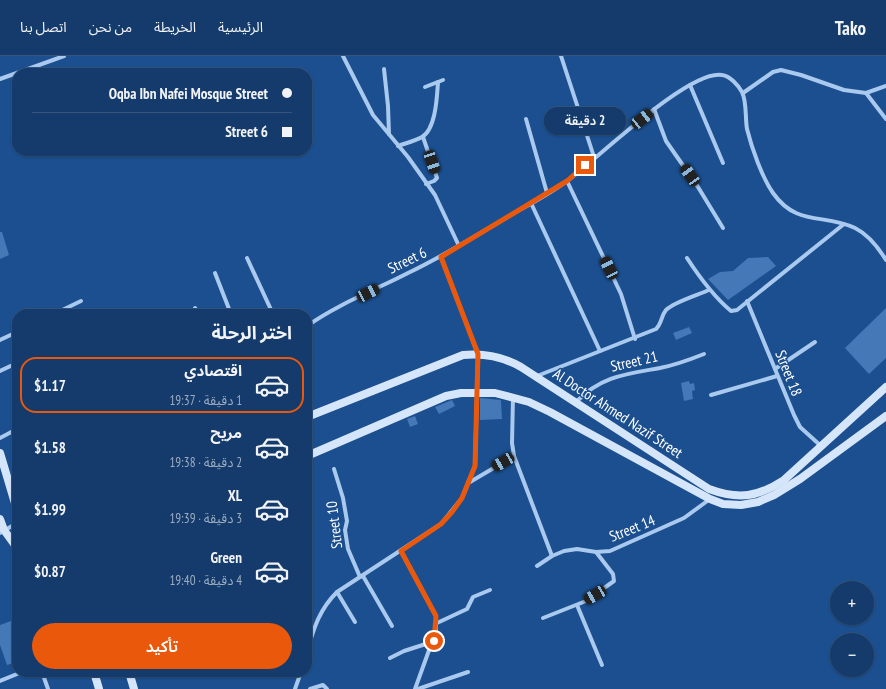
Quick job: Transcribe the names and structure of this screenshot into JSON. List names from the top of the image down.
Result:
{
  "streets": {
    "main road": ["Al Doctor Ahmed Nazif Street"],
    "street": [
      "Street 6",
      "Street 21",
      "Street 18",
      "Street 10",
      "Street 14"
    ]
  },
  "crossings": [
    ["Street 21", "Al Doctor Ahmed Nazif Street"],
    ["Street 18", "Al Doctor Ahmed Nazif Street"],
    ["Al Doctor Ahmed Nazif Street", "Street 14"]
  ],
  "page": {
    "header": "Tako",
    "nav": [
      "الرئيسية",
      "الخريطة",
      "من نحن",
      "اتصل بنا"
    ],
    "banner": ["Oqba Ibn Nafei Mosque Street", "Street 6"],
    "bubble": "2 دقيقة",
    "heading": "اختر الرحلة",
    "list": [
      {
        "name": "اقتصادي",
        "note": "1 دقيقة · 19:37",
        "value": "$1.17"
      },
      {
        "name": "مريح",
        "note": "2 دقيقة · 19:38",
        "value": "$1.58"
      },
      {
        "name": "XL",
        "note": "3 دقيقة · 19:39",
        "value": "$1.99"
      },
      {
        "name": "Green",
        "note": "4 دقيقة · 19:40",
        "value": "$0.87"
      }
    ],
    "map_buttons": ["+", "−"],
    "buttons": "تأكيد"
  }
}
